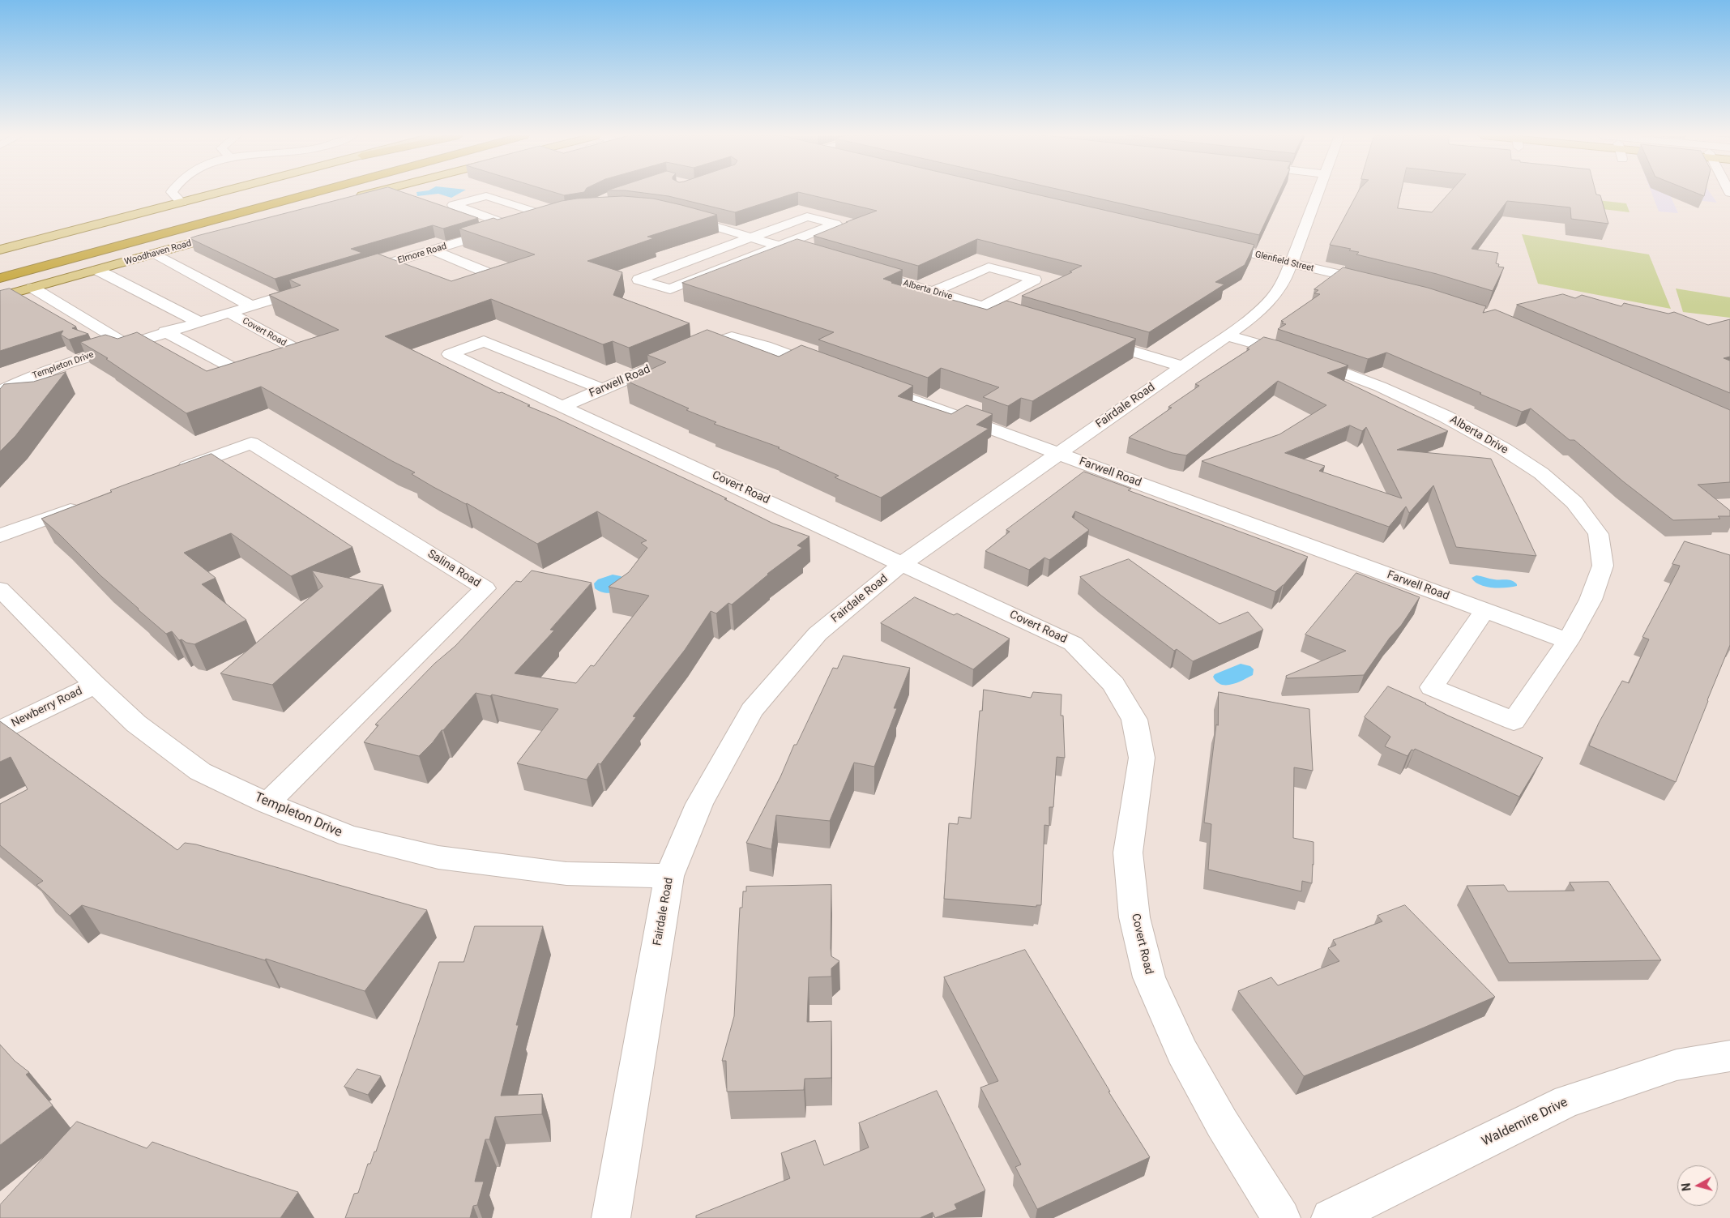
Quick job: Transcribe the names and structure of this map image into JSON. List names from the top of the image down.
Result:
{
  "streets": {
    "highway": ["Woodhaven Road"],
    "street": [
      "Elmore Road",
      "Glenfield Street",
      "Alberta Drive",
      "Covert Road",
      "Templeton Drive",
      "Farwell Road",
      "Fairdale Road",
      "Salina Road",
      "Newberry Road",
      "Waldemire Drive"
    ]
  },
  "crossings": [
    ["Glenfield Street", "Fairdale Road"],
    ["Alberta Drive", "Farwell Road"],
    ["Alberta Drive", "Fairdale Road"],
    ["Covert Road", "Templeton Drive"],
    ["Covert Road", "Farwell Road"],
    ["Covert Road", "Fairdale Road"],
    ["Templeton Drive", "Fairdale Road"],
    ["Templeton Drive", "Salina Road"],
    ["Templeton Drive", "Newberry Road"],
    ["Farwell Road", "Fairdale Road"]
  ],
  "north": "left"
}
